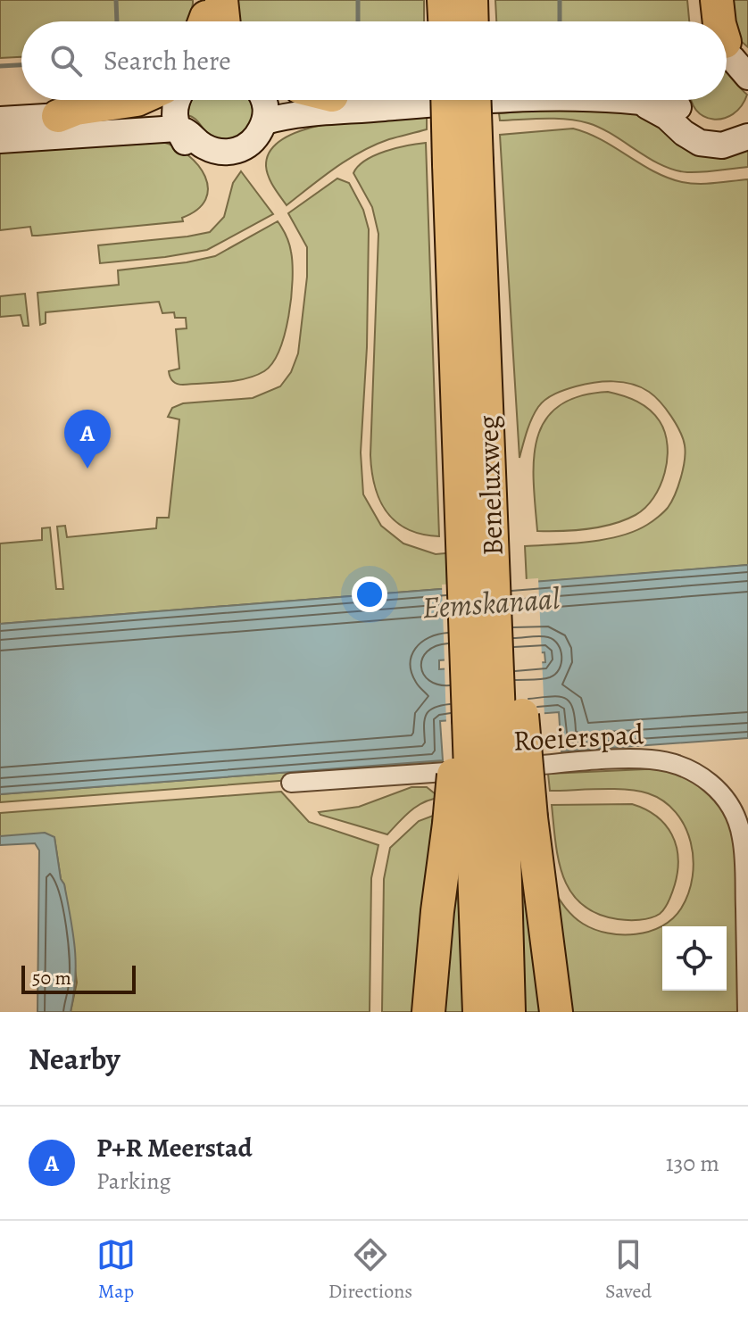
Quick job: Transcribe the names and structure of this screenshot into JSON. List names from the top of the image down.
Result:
{
  "streets": {
    "highway": ["Beneluxweg"],
    "street": ["Roeierspad"]
  },
  "water": ["Eemskanaal"],
  "scale_bar": "50 m",
  "page": {
    "search": "Search here",
    "pins": "A",
    "scale": "50 m",
    "heading": "Nearby",
    "list": [
      {
        "mark": "A",
        "name": "P+R Meerstad",
        "note": "Parking",
        "value": "130 m"
      }
    ],
    "nav": ["Map", "Directions", "Saved"]
  }
}
